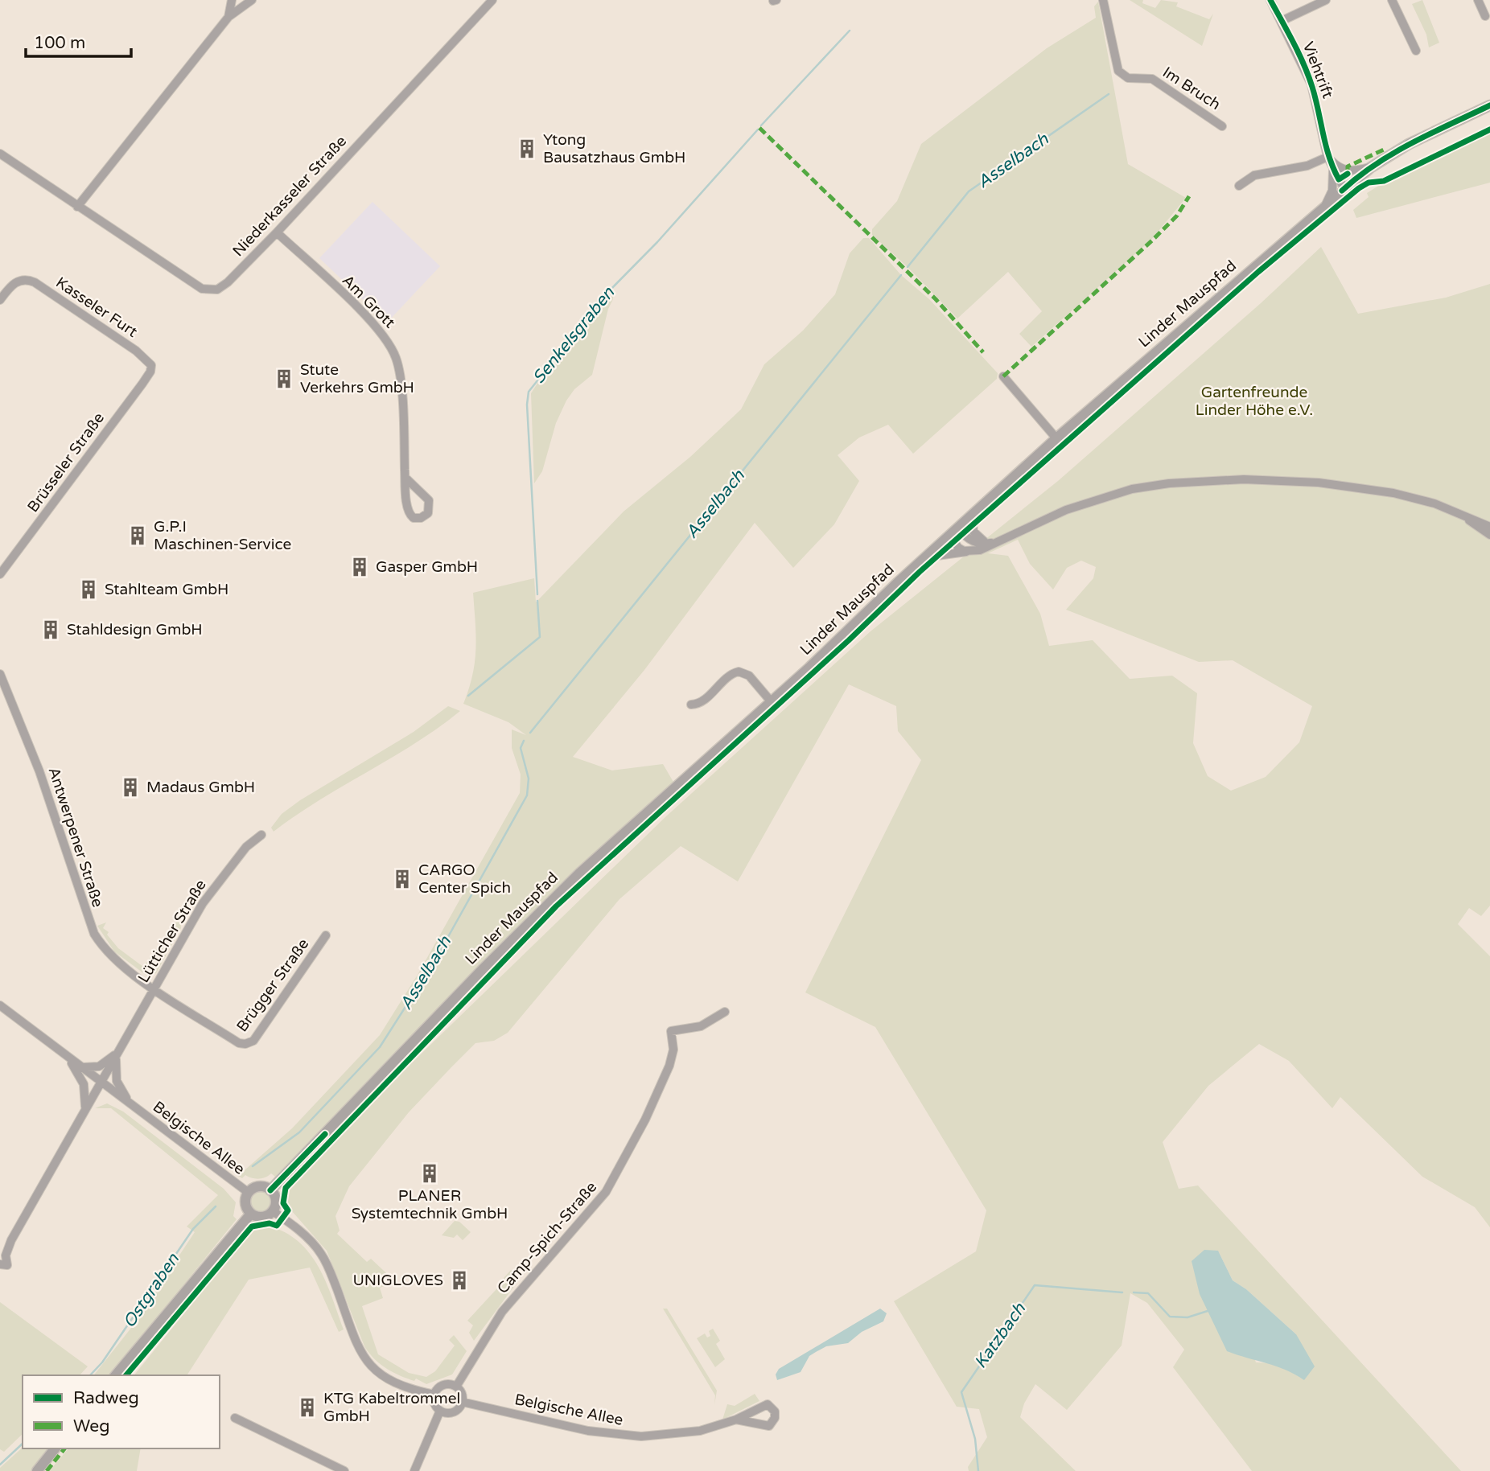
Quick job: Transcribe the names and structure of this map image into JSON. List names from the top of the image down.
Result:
{
  "streets": {
    "street": [
      "Viehtrift",
      "Im Bruch",
      "Niederkasseler Straße",
      "Am Grott",
      "Linder Mauspfad",
      "Kasseler Furt",
      "Brüsseler Straße",
      "Antwerpener Straße",
      "Lütticher Straße",
      "Brügger Straße",
      "Belgische Allee",
      "Camp-Spich-Straße"
    ]
  },
  "crossings": [
    ["Viehtrift", "Linder Mauspfad"],
    ["Niederkasseler Straße", "Am Grott"],
    ["Linder Mauspfad", "Belgische Allee"],
    ["Kasseler Furt", "Brüsseler Straße"],
    ["Antwerpener Straße", "Lütticher Straße"],
    ["Antwerpener Straße", "Brügger Straße"],
    ["Lütticher Straße", "Brügger Straße"],
    ["Lütticher Straße", "Belgische Allee"],
    ["Belgische Allee", "Camp-Spich-Straße"]
  ],
  "water": [
    "Asselbach",
    "Senkelsgraben",
    "Ostgraben",
    "Katzbach"
  ],
  "parks": ["Gartenfreunde Linder Höhe e.V."],
  "places": {
    "building": [
      "Ytong Bausatzhaus GmbH",
      "Stute Verkehrs GmbH",
      "G.P.I Maschinen-Service",
      "Gasper GmbH",
      "Stahlteam GmbH",
      "Stahldesign GmbH",
      "Madaus GmbH",
      "CARGO Center Spich",
      "PLANER Systemtechnik GmbH",
      "UNIGLOVES",
      "KTG Kabeltrommel GmbH"
    ]
  },
  "legend": ["Radweg", "Weg"],
  "scale_bar": "100 m"
}
